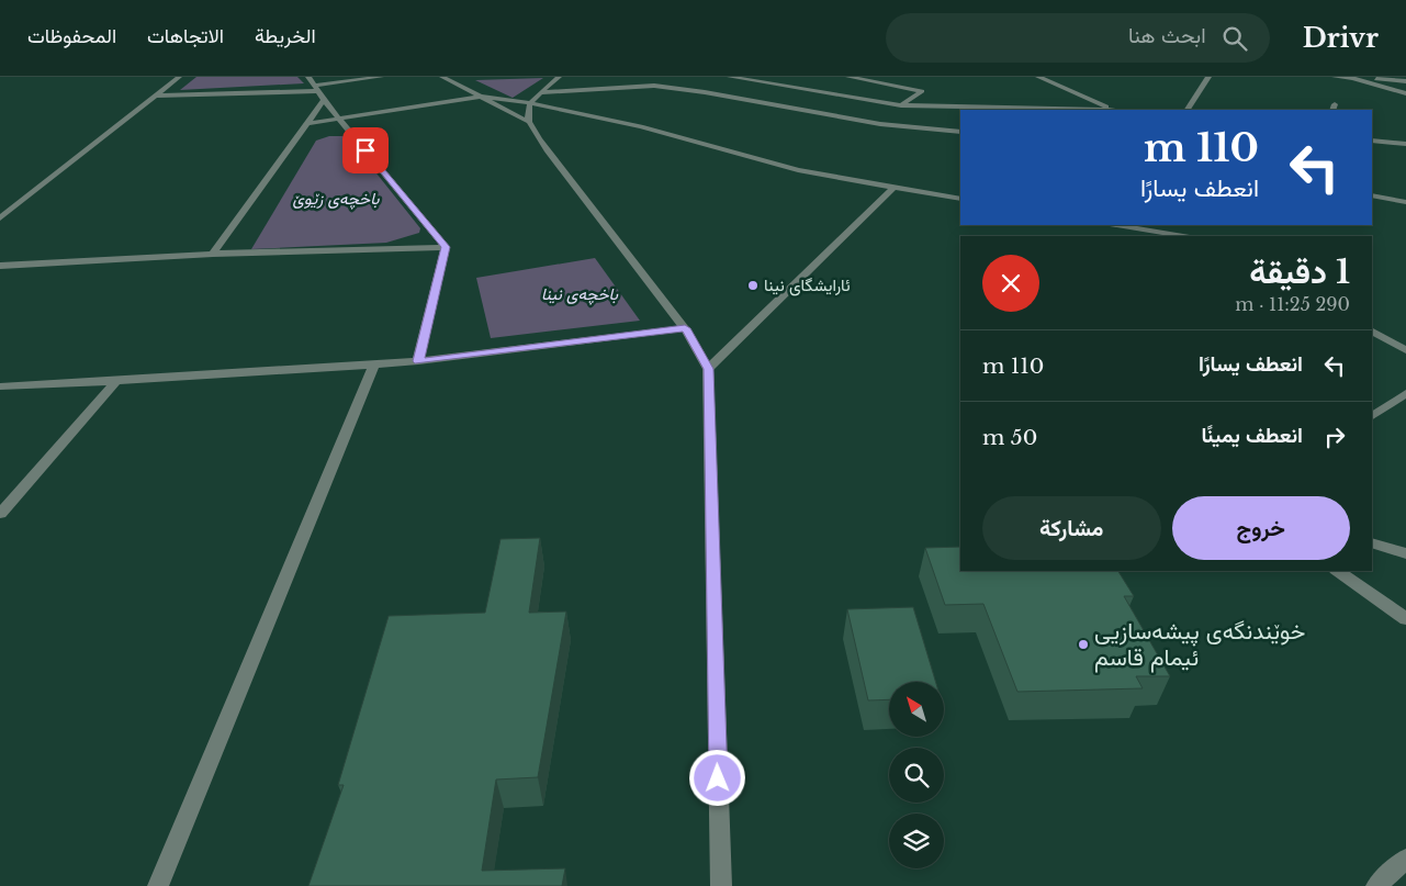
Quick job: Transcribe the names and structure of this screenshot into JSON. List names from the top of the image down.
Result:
{
  "parks": ["باخچەی زێوێ", "باخچەی نینا"],
  "places": ["ئارایشگای نینا", "خوێندنگەی پیشەسازیی ئیمام قاسم"],
  "north": "top left",
  "page": {
    "header": "Drivr",
    "search": "ابحث هنا",
    "nav": ["الخريطة", "الاتجاهات", "المحفوظات"],
    "turn": ["110 m", "انعطف يسارًا"],
    "heading": ["1 دقيقة", "290 m · 11:25"],
    "list": [
      {
        "name": "انعطف يسارًا",
        "value": "110 m"
      },
      {
        "name": "انعطف يمينًا",
        "value": "50 m"
      }
    ],
    "buttons": ["خروج", "مشاركة"]
  }
}
